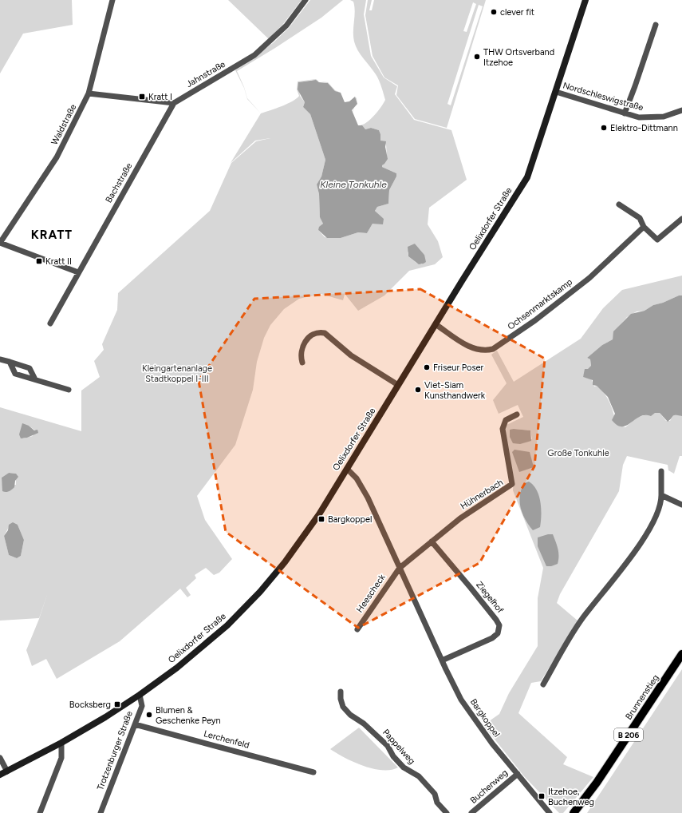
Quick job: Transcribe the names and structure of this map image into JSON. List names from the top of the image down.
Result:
{
  "streets": {
    "main road": ["Brunnenstieg", "B 206"],
    "street": [
      "Jahnstraße",
      "Nordschleswigstraße",
      "Waldstraße",
      "Bachstraße",
      "Oelixdorfer Straße",
      "Ochsenmarktskamp",
      "Hühnerbach",
      "Heescheck",
      "Ziegelhof",
      "Bargkoppel",
      "Lerchenfeld",
      "Pappelweg",
      "Trotzenburger Straße",
      "Buchenweg"
    ]
  },
  "crossings": [
    ["Jahnstraße", "Bachstraße"],
    ["Nordschleswigstraße", "Oelixdorfer Straße"],
    ["Oelixdorfer Straße", "Ochsenmarktskamp"],
    ["Oelixdorfer Straße", "Bargkoppel"],
    ["Oelixdorfer Straße", "Trotzenburger Straße"],
    ["Hühnerbach", "Heescheck"],
    ["Hühnerbach", "Ziegelhof"],
    ["Hühnerbach", "Bargkoppel"],
    ["Heescheck", "Bargkoppel"],
    ["Ziegelhof", "Bargkoppel"],
    ["Bargkoppel", "Buchenweg"],
    ["Lerchenfeld", "Trotzenburger Straße"]
  ],
  "districts": ["KRATT"],
  "water": ["Kleine Tonkuhle"],
  "parks": ["Kleingartenanlage Stadtkoppel I-III", "Große Tonkuhle"],
  "places": {
    "other": [
      "clever fit",
      "THW Ortsverband Itzehoe",
      "Elektro-Dittmann",
      "Friseur Poser",
      "Viet-Siam Kunsthandwerk",
      "Blumen & Geschenke Peyn"
    ],
    "transit": [
      "Kratt I",
      "Kratt II",
      "Bargkoppel",
      "Bocksberg",
      "Itzehoe, Buchenweg"
    ]
  }
}
